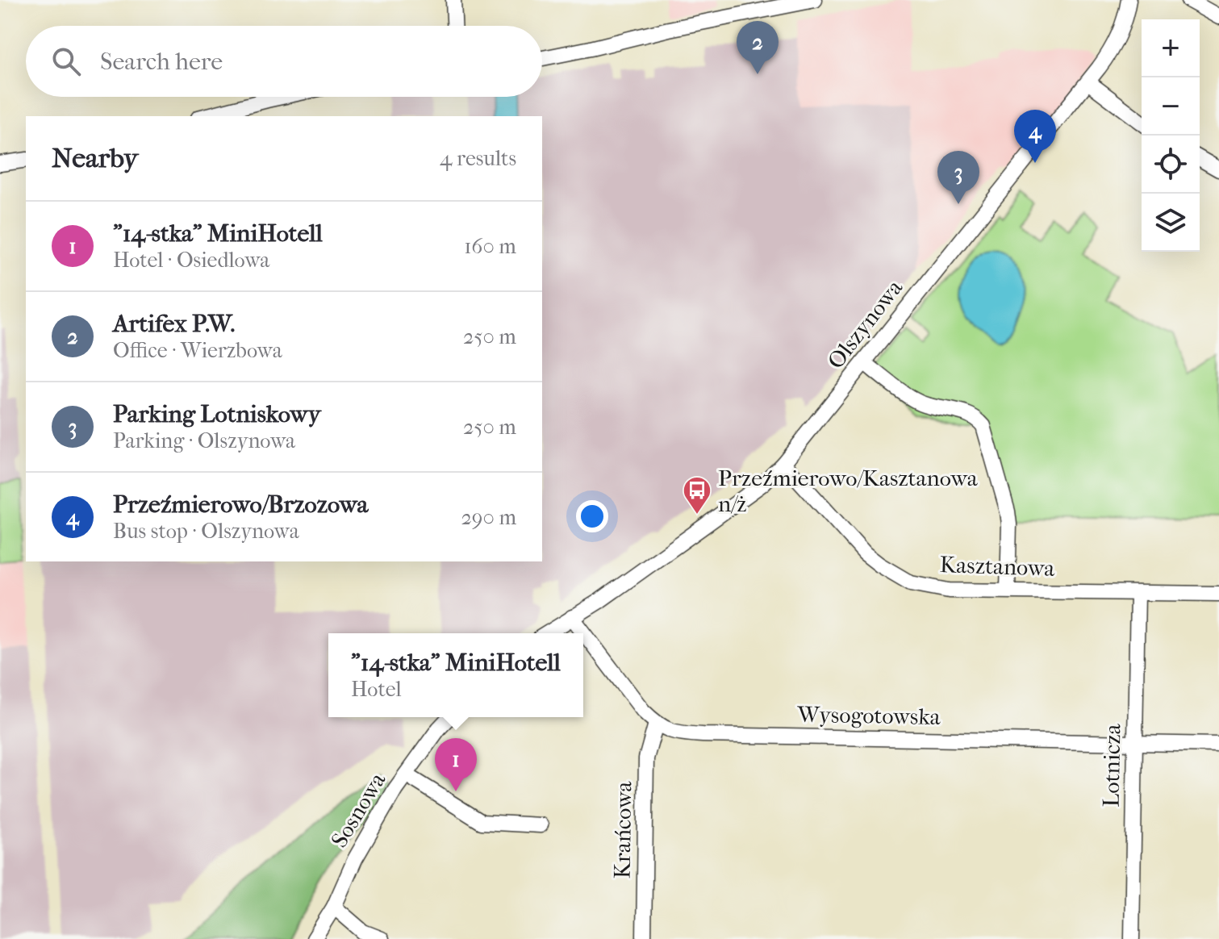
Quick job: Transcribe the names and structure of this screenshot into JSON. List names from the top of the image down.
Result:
{
  "streets": {
    "street": [
      "Olszynowa",
      "Kasztanowa",
      "Wysogotowska",
      "Lotnicza",
      "Sosnowa",
      "Krańcowa"
    ]
  },
  "crossings": [
    ["Olszynowa", "Kasztanowa"],
    ["Olszynowa", "Wysogotowska"],
    ["Kasztanowa", "Lotnicza"],
    ["Wysogotowska", "Lotnicza"],
    ["Wysogotowska", "Krańcowa"]
  ],
  "places": {
    "bus stop": ["Przeźmierowo/Kasztanowa n/ż"]
  },
  "page": {
    "map_buttons": ["+", "−"],
    "pins": [
      "2",
      "4",
      "3",
      "1"
    ],
    "search": "Search here",
    "heading": ["Nearby", "4 results"],
    "list": [
      {
        "mark": "1",
        "name": "\"14-stka\" MiniHotell",
        "note": "Hotel · Osiedlowa",
        "value": "160 m"
      },
      {
        "mark": "2",
        "name": "Artifex P.W.",
        "note": "Office · Wierzbowa",
        "value": "250 m"
      },
      {
        "mark": "3",
        "name": "Parking Lotniskowy",
        "note": "Parking · Olszynowa",
        "value": "250 m"
      },
      {
        "mark": "4",
        "name": "Przeźmierowo/Brzozowa",
        "note": "Bus stop · Olszynowa",
        "value": "290 m"
      }
    ],
    "popup": ["\"14-stka\" MiniHotell", "Hotel"]
  }
}
